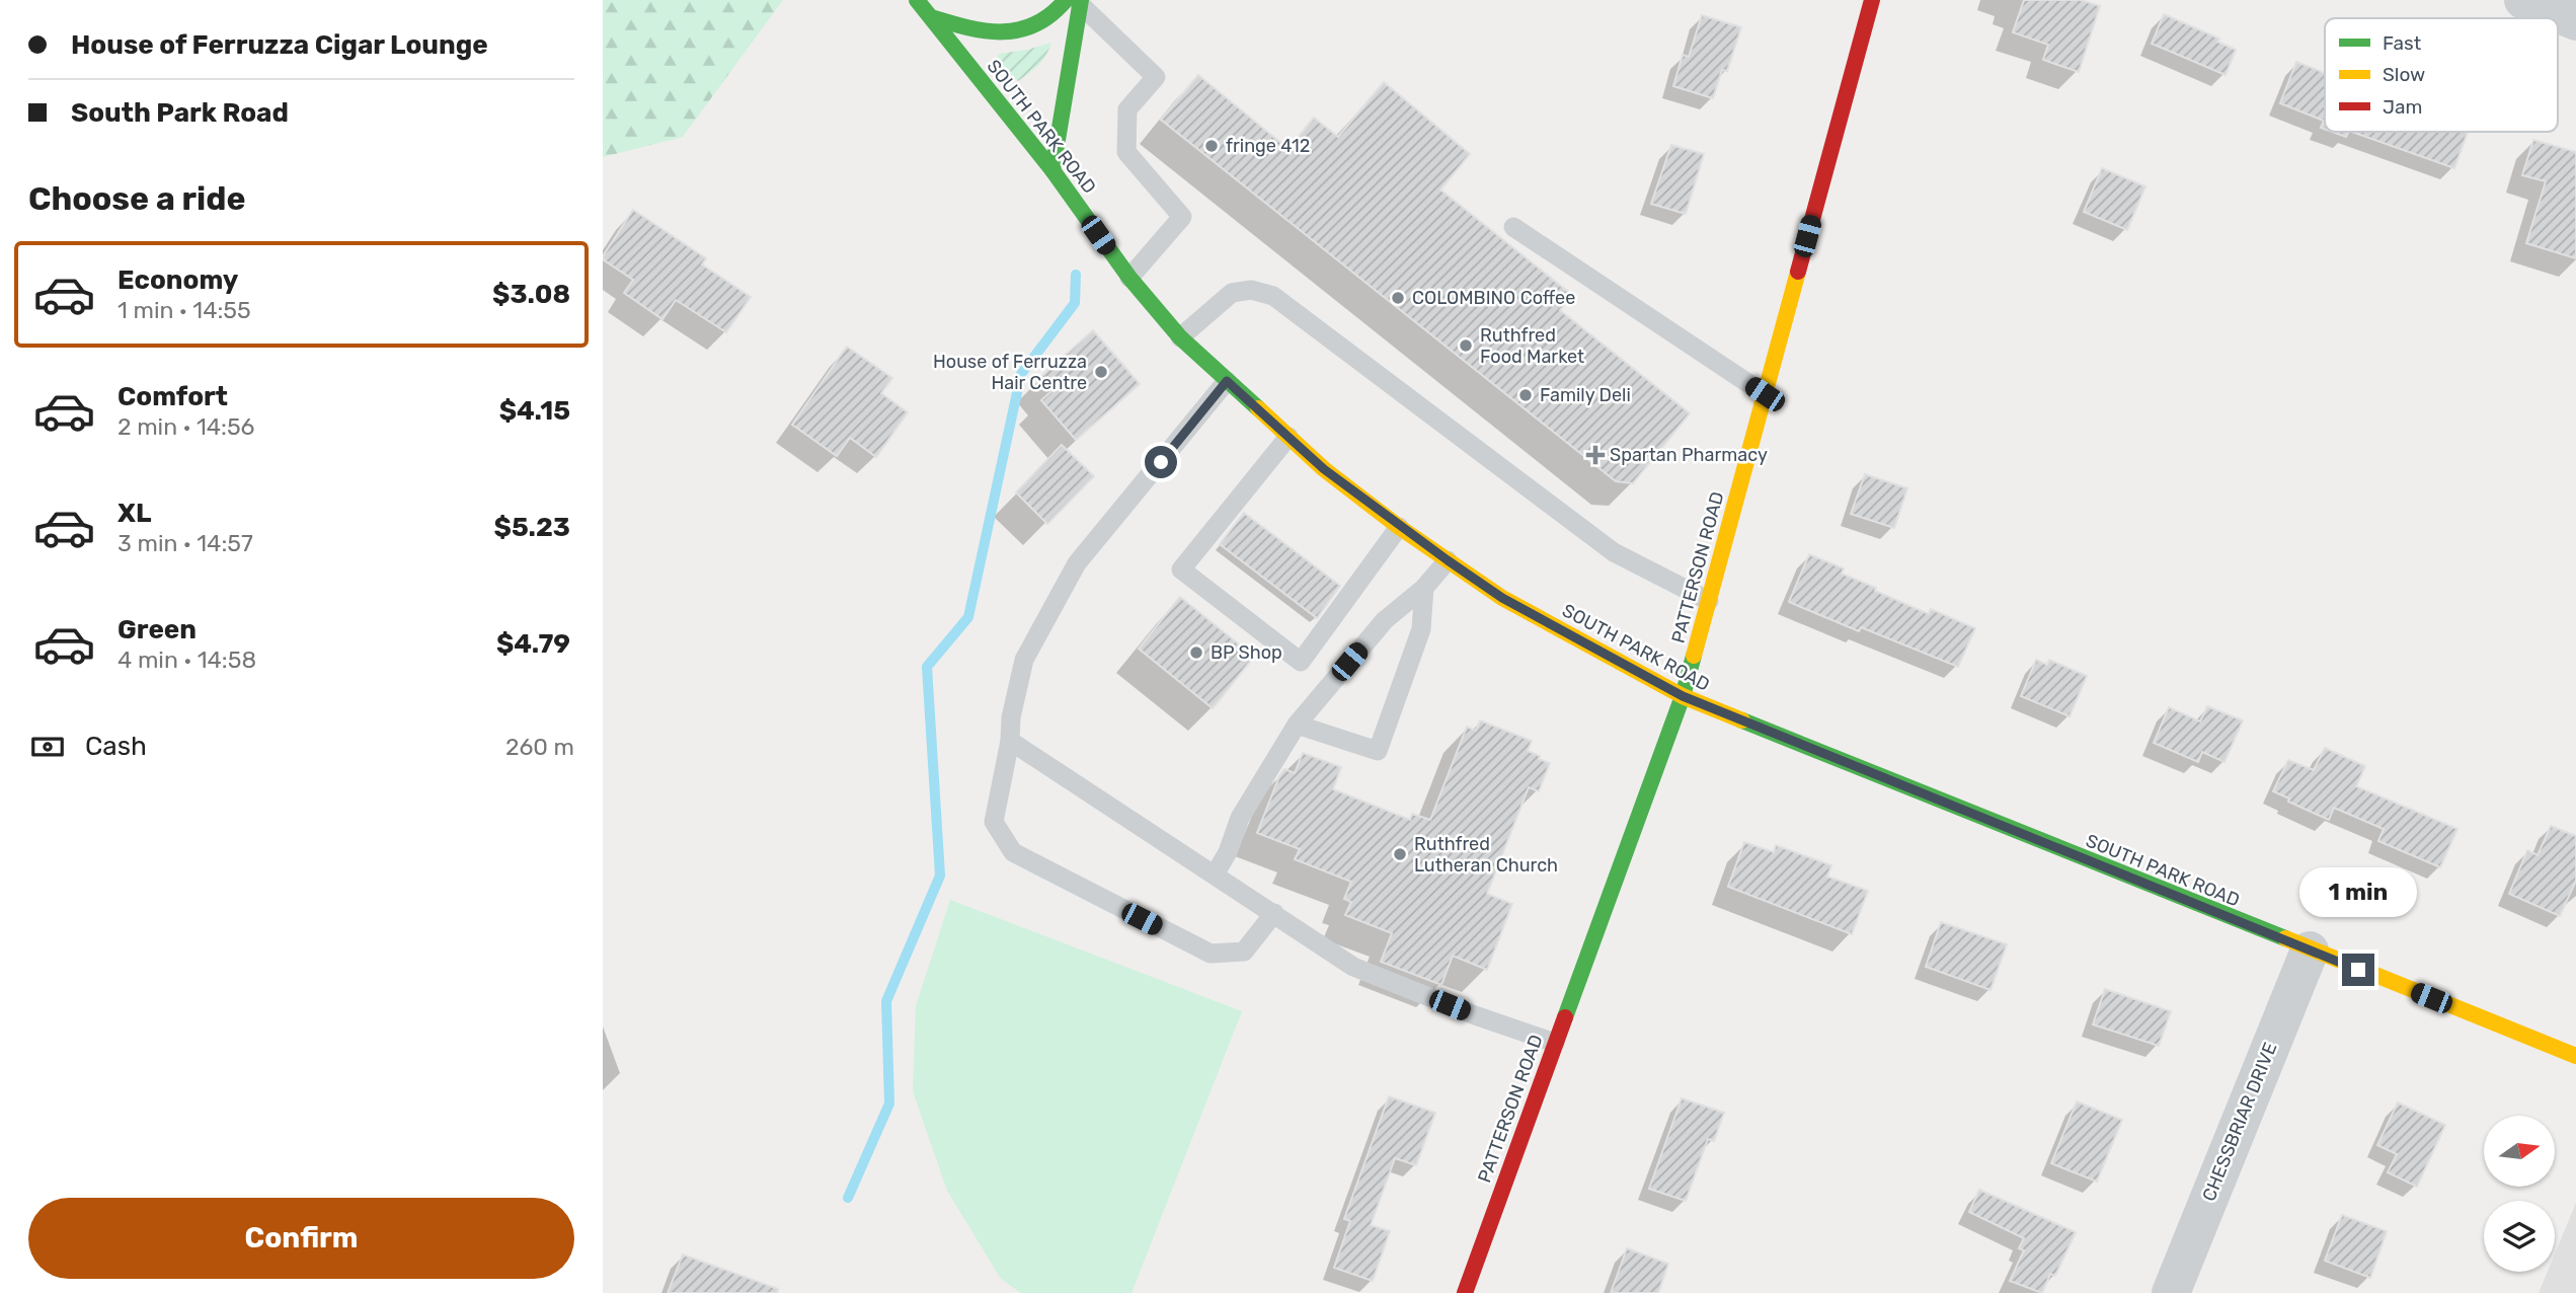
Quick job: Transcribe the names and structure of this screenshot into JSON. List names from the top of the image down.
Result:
{
  "streets": {
    "main road": ["SOUTH PARK ROAD", "PATTERSON ROAD"],
    "street": ["CHESSBRIAR DRIVE"]
  },
  "crossings": [
    ["SOUTH PARK ROAD", "PATTERSON ROAD"],
    ["SOUTH PARK ROAD", "CHESSBRIAR DRIVE"]
  ],
  "places": {
    "other": [
      "fringe 412",
      "COLOMBINO Coffee",
      "Ruthfred Food Market",
      "House of Ferruzza Hair Centre",
      "Family Deli",
      "BP Shop",
      "Ruthfred Lutheran Church"
    ],
    "health": ["Spartan Pharmacy"]
  },
  "legend": ["Fast", "Slow", "Jam"],
  "north": "right",
  "page": {
    "banner": ["House of Ferruzza Cigar Lounge", "South Park Road"],
    "heading": "Choose a ride",
    "list": [
      {
        "name": "Economy",
        "note": "1 min · 14:55",
        "value": "$3.08"
      },
      {
        "name": "Comfort",
        "note": "2 min · 14:56",
        "value": "$4.15"
      },
      {
        "name": "XL",
        "note": "3 min · 14:57",
        "value": "$5.23"
      },
      {
        "name": "Green",
        "note": "4 min · 14:58",
        "value": "$4.79"
      }
    ],
    "pay": ["Cash", "260 m"],
    "bubble": "1 min",
    "buttons": "Confirm"
  }
}
